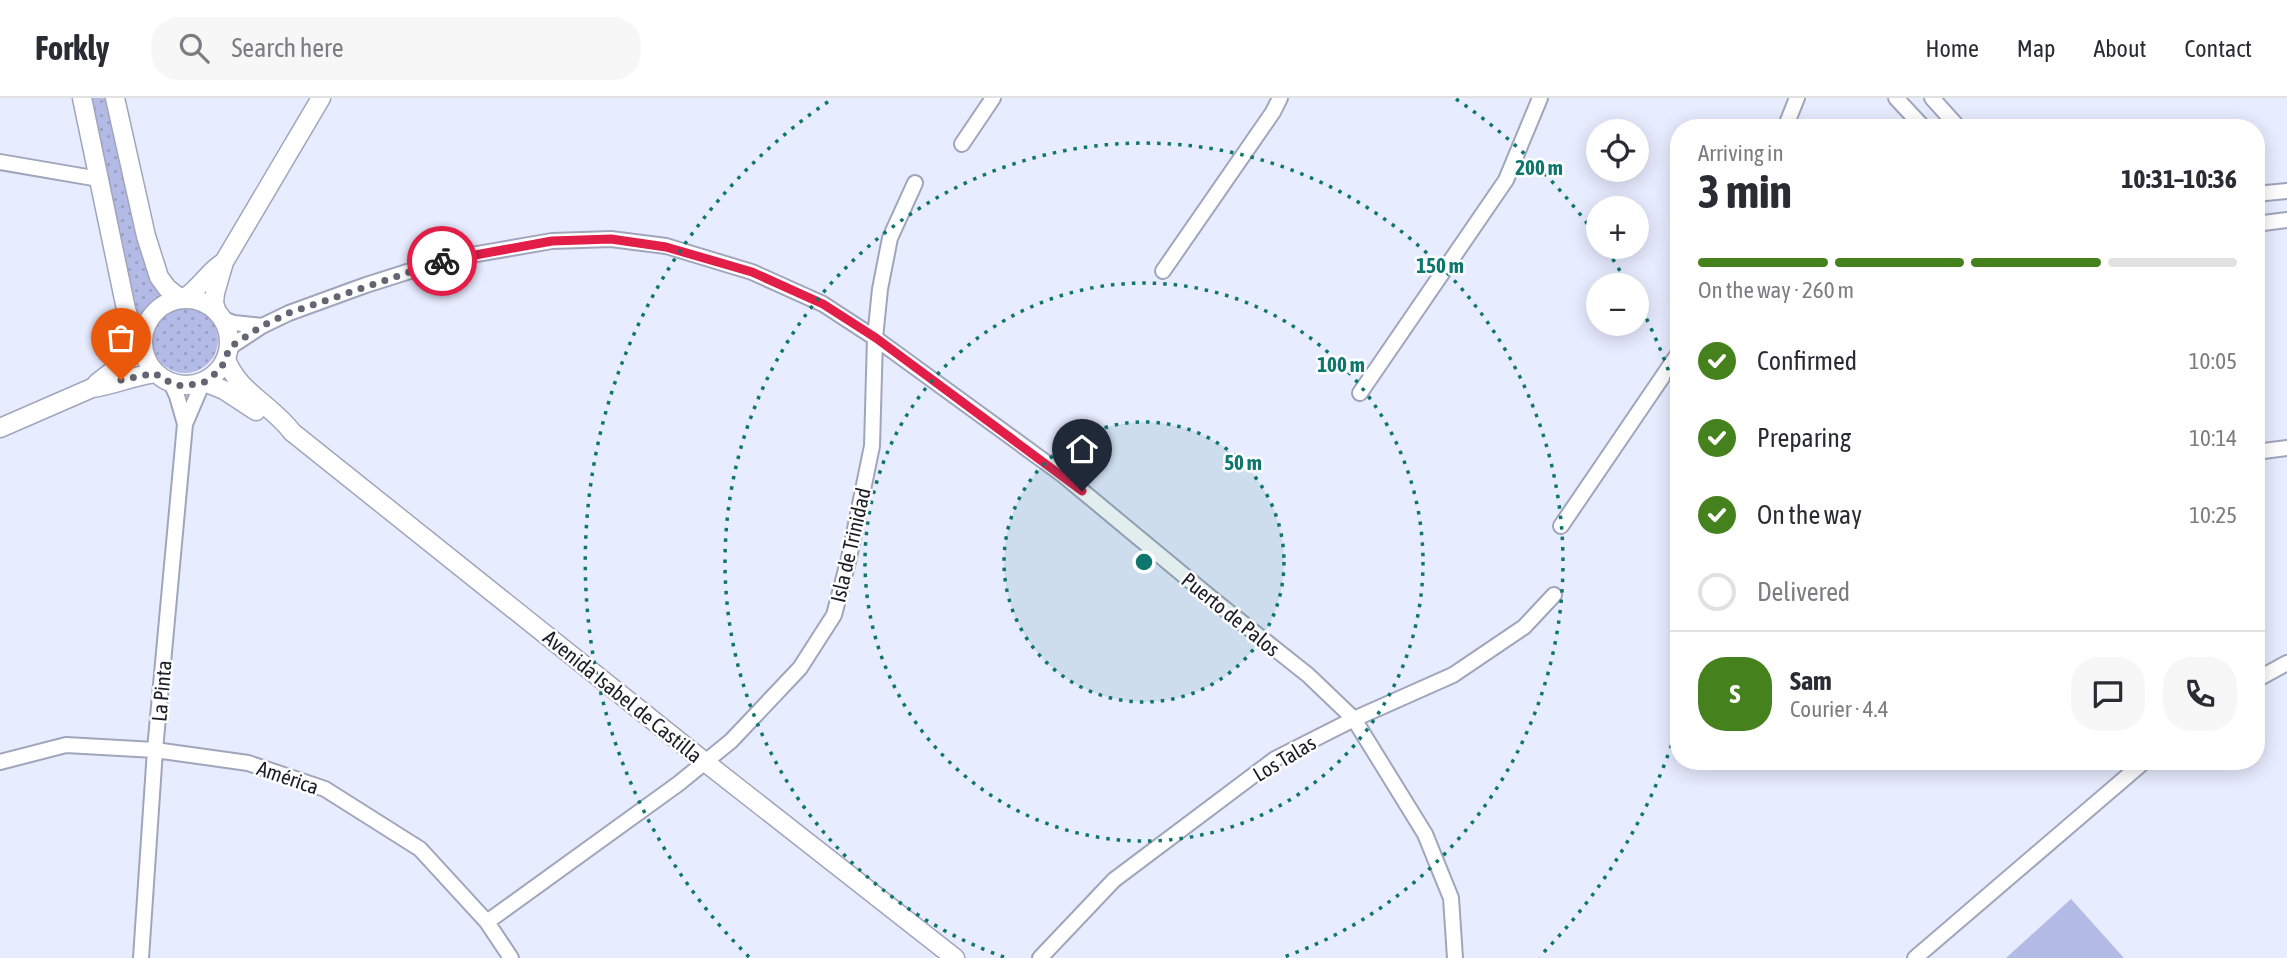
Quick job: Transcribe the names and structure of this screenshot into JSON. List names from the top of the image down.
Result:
{
  "streets": {
    "street": [
      "Isla de Trinidad",
      "Puerto de Palos",
      "La Pinta",
      "Avenida Isabel de Castilla",
      "Los Talas",
      "América"
    ]
  },
  "crossings": [
    ["Isla de Trinidad", "Puerto de Palos"],
    ["Isla de Trinidad", "Avenida Isabel de Castilla"],
    ["Isla de Trinidad", "América"],
    ["Puerto de Palos", "La Pinta"],
    ["Puerto de Palos", "Los Talas"],
    ["La Pinta", "América"]
  ],
  "page": {
    "header": "Forkly",
    "search": "Search here",
    "nav": [
      "Home",
      "Map",
      "About",
      "Contact"
    ],
    "map_buttons": ["+", "−"],
    "heading": ["3 min", "Arriving in", "10:31–10:36"],
    "panel": ["Sam", "Courier · 4.4"],
    "bar": "On the way · 260 m",
    "list": [
      ["Confirmed", "10:05"],
      ["Preparing", "10:14"],
      ["On the way", "10:25"],
      "Delivered"
    ],
    "round": "S"
  },
  "rings": [
    "200 m",
    "150 m",
    "100 m",
    "50 m"
  ]
}
